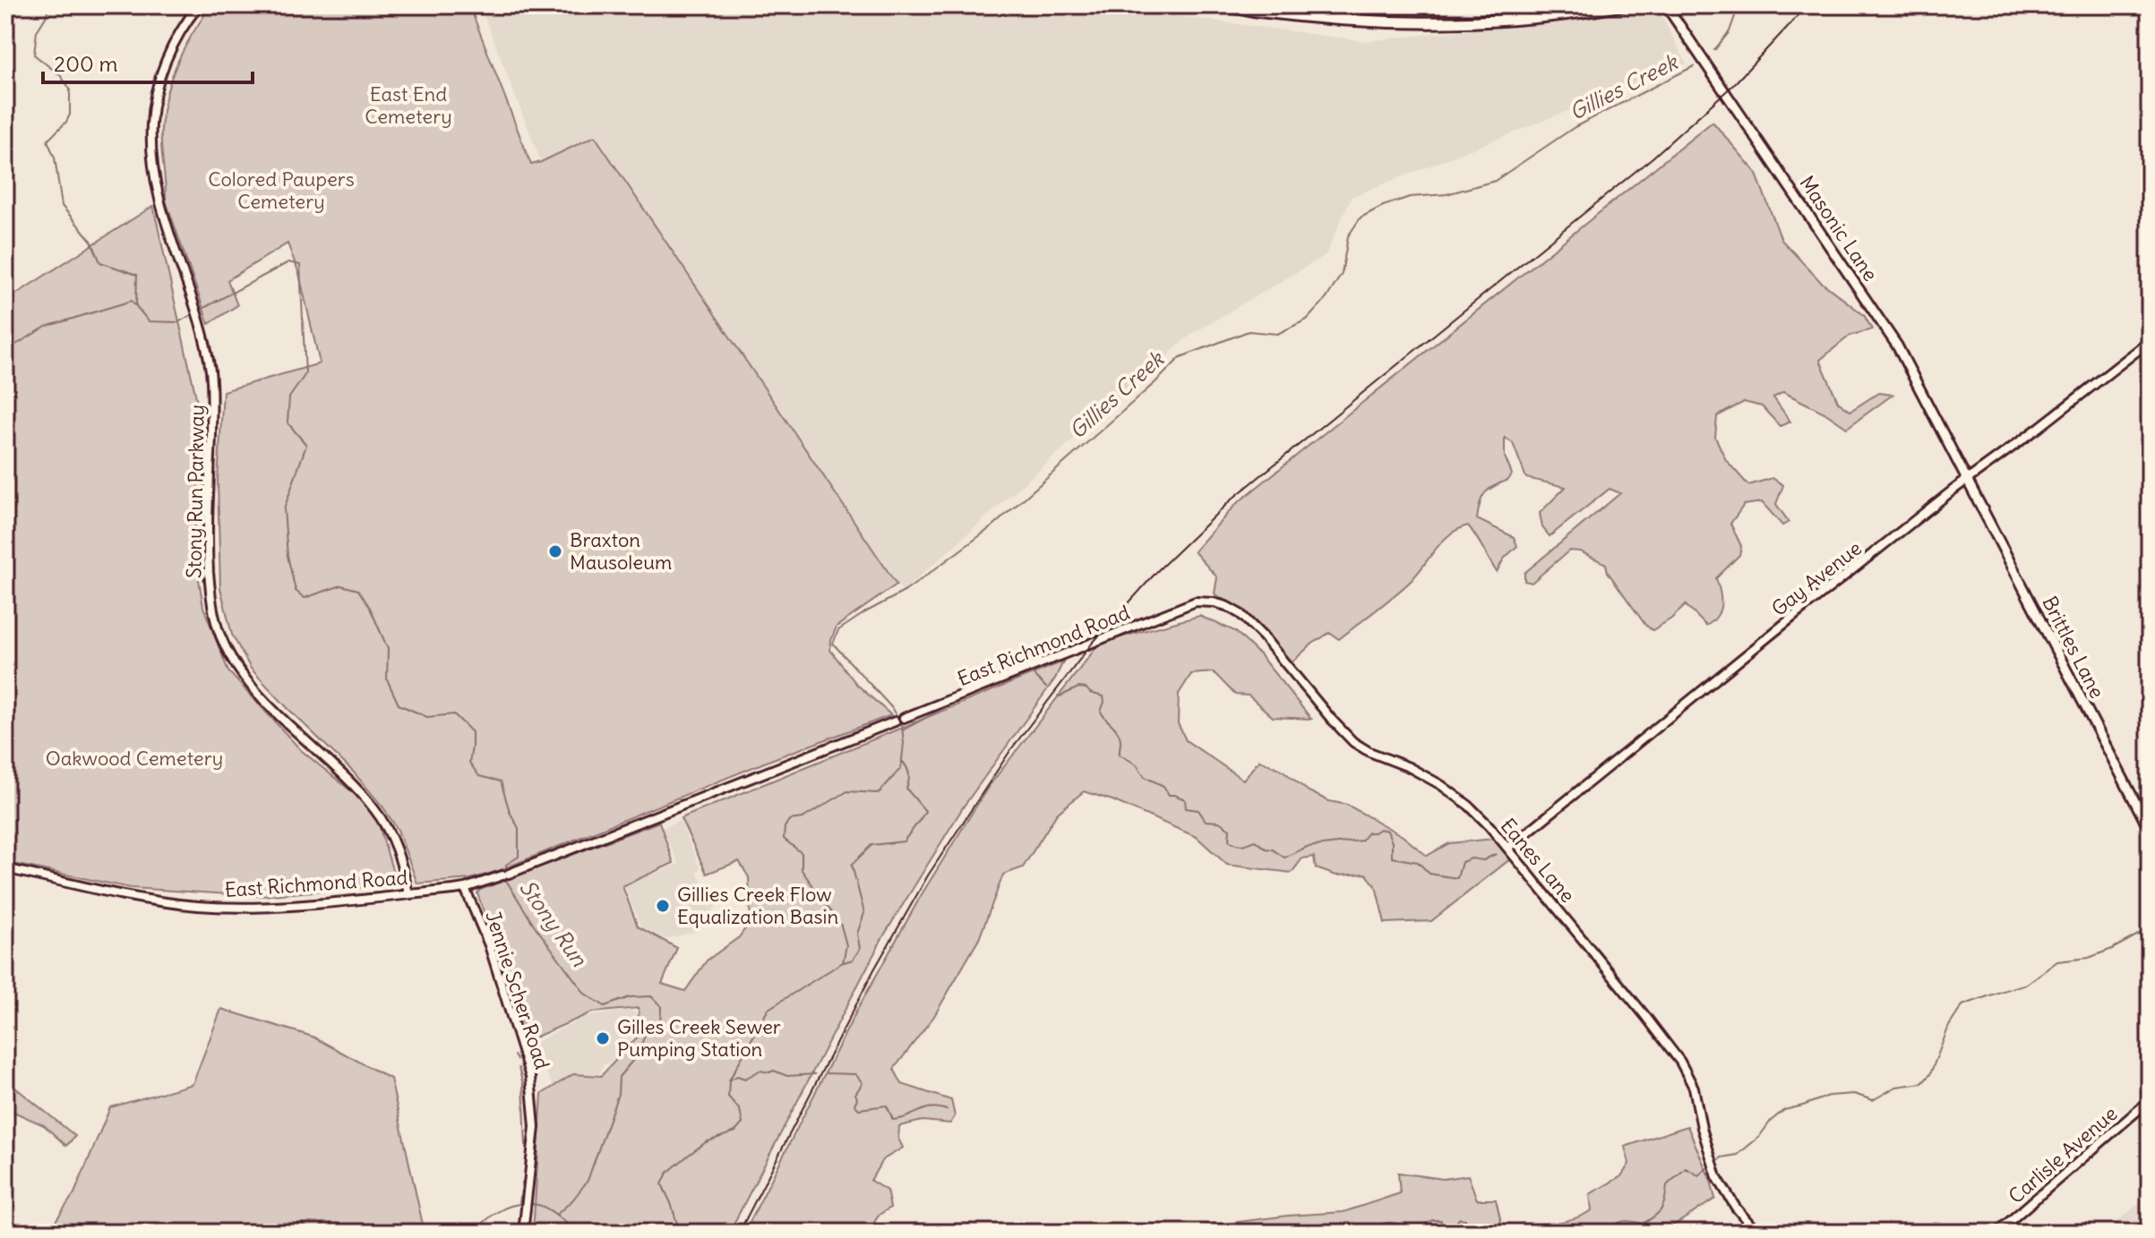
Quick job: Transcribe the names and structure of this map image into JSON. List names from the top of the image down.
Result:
{
  "streets": {
    "main road": ["Masonic Lane", "Brittles Lane"],
    "street": [
      "Stony Run Parkway",
      "Gay Avenue",
      "East Richmond Road",
      "Eanes Lane",
      "Jennie Scher Road",
      "Carlisle Avenue"
    ]
  },
  "crossings": [
    ["Masonic Lane", "Gay Avenue"],
    ["Masonic Lane", "Brittles Lane"],
    ["Stony Run Parkway", "East Richmond Road"],
    ["Gay Avenue", "Brittles Lane"],
    ["Gay Avenue", "Eanes Lane"],
    ["East Richmond Road", "Eanes Lane"],
    ["East Richmond Road", "Jennie Scher Road"]
  ],
  "water": ["Gillies Creek", "Stony Run"],
  "parks": ["East End Cemetery", "Colored Paupers Cemetery", "Oakwood Cemetery"],
  "places": ["Braxton Mausoleum", "Gillies Creek Flow Equalization Basin", "Gilles Creek Sewer Pumping Station"],
  "scale_bar": "200 m"
}
